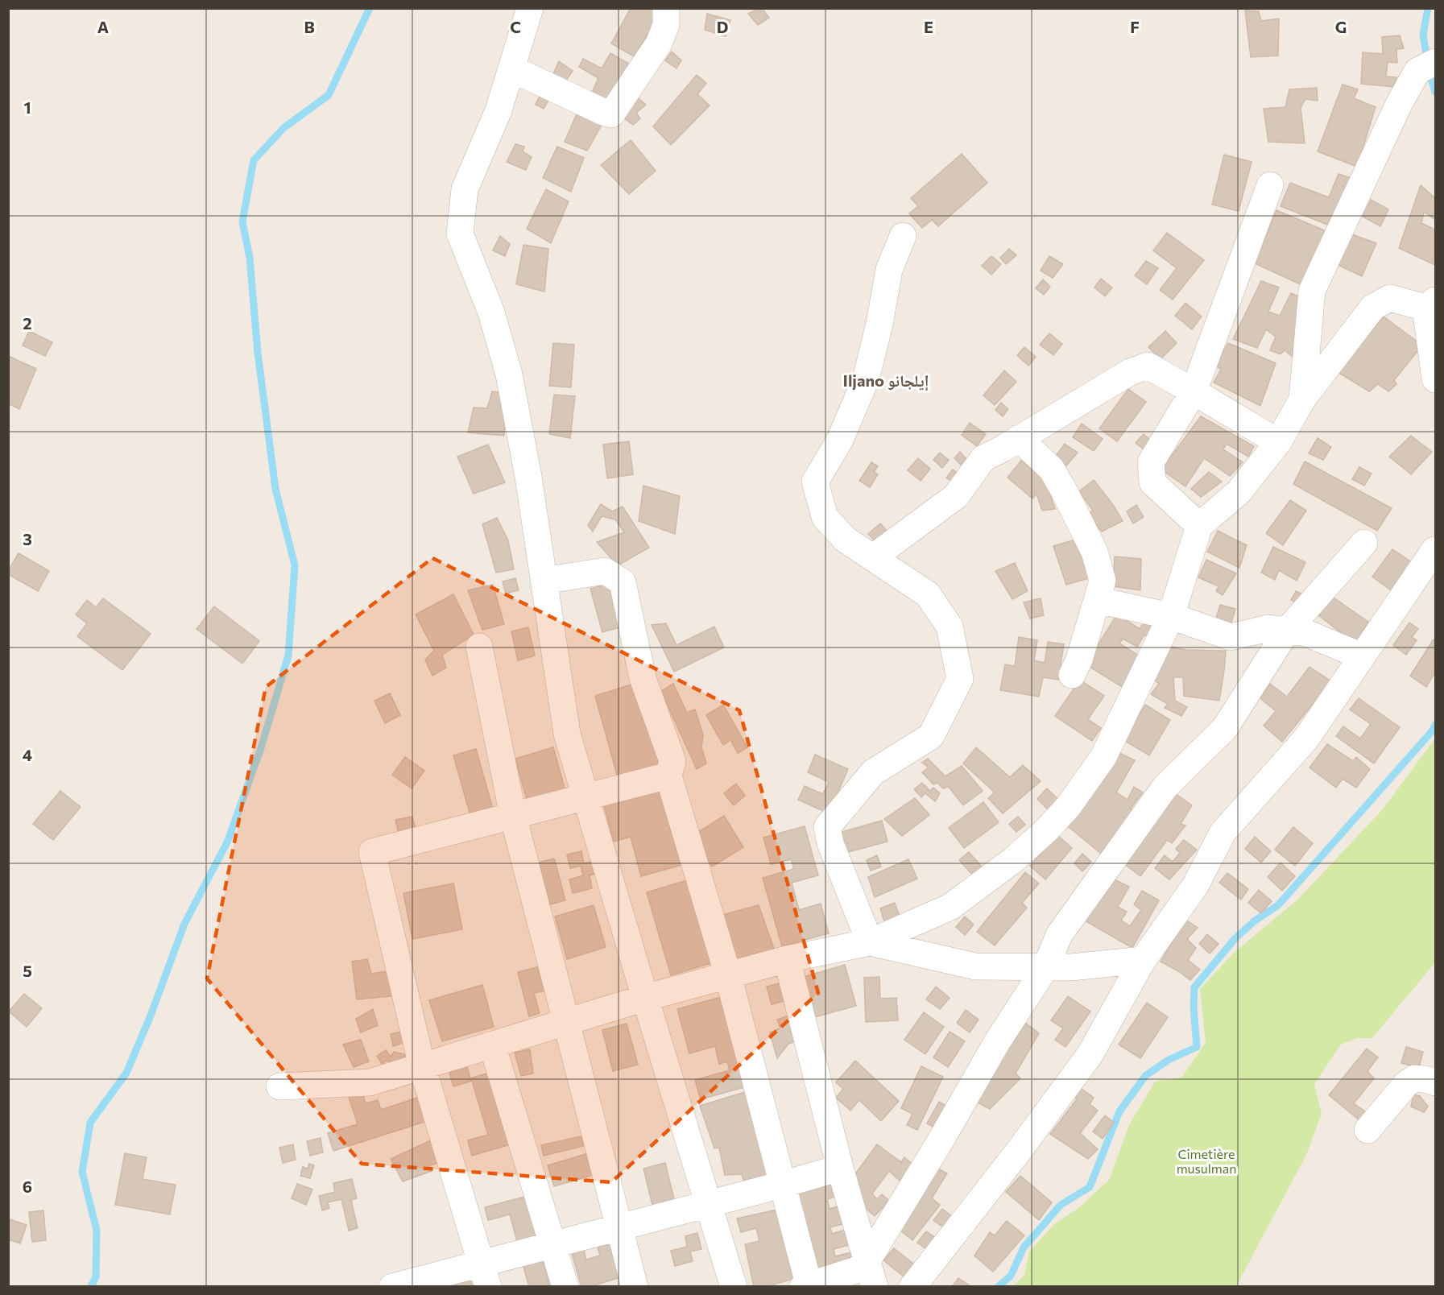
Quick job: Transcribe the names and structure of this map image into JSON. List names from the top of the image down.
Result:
{
  "districts": ["Iljano إيلجانو"],
  "parks": ["Cimetière musulman"],
  "grid": {
    "columns": [
      "A",
      "B",
      "C",
      "D",
      "E",
      "F",
      "G"
    ],
    "rows": [
      "1",
      "2",
      "3",
      "4",
      "5",
      "6"
    ]
  }
}
